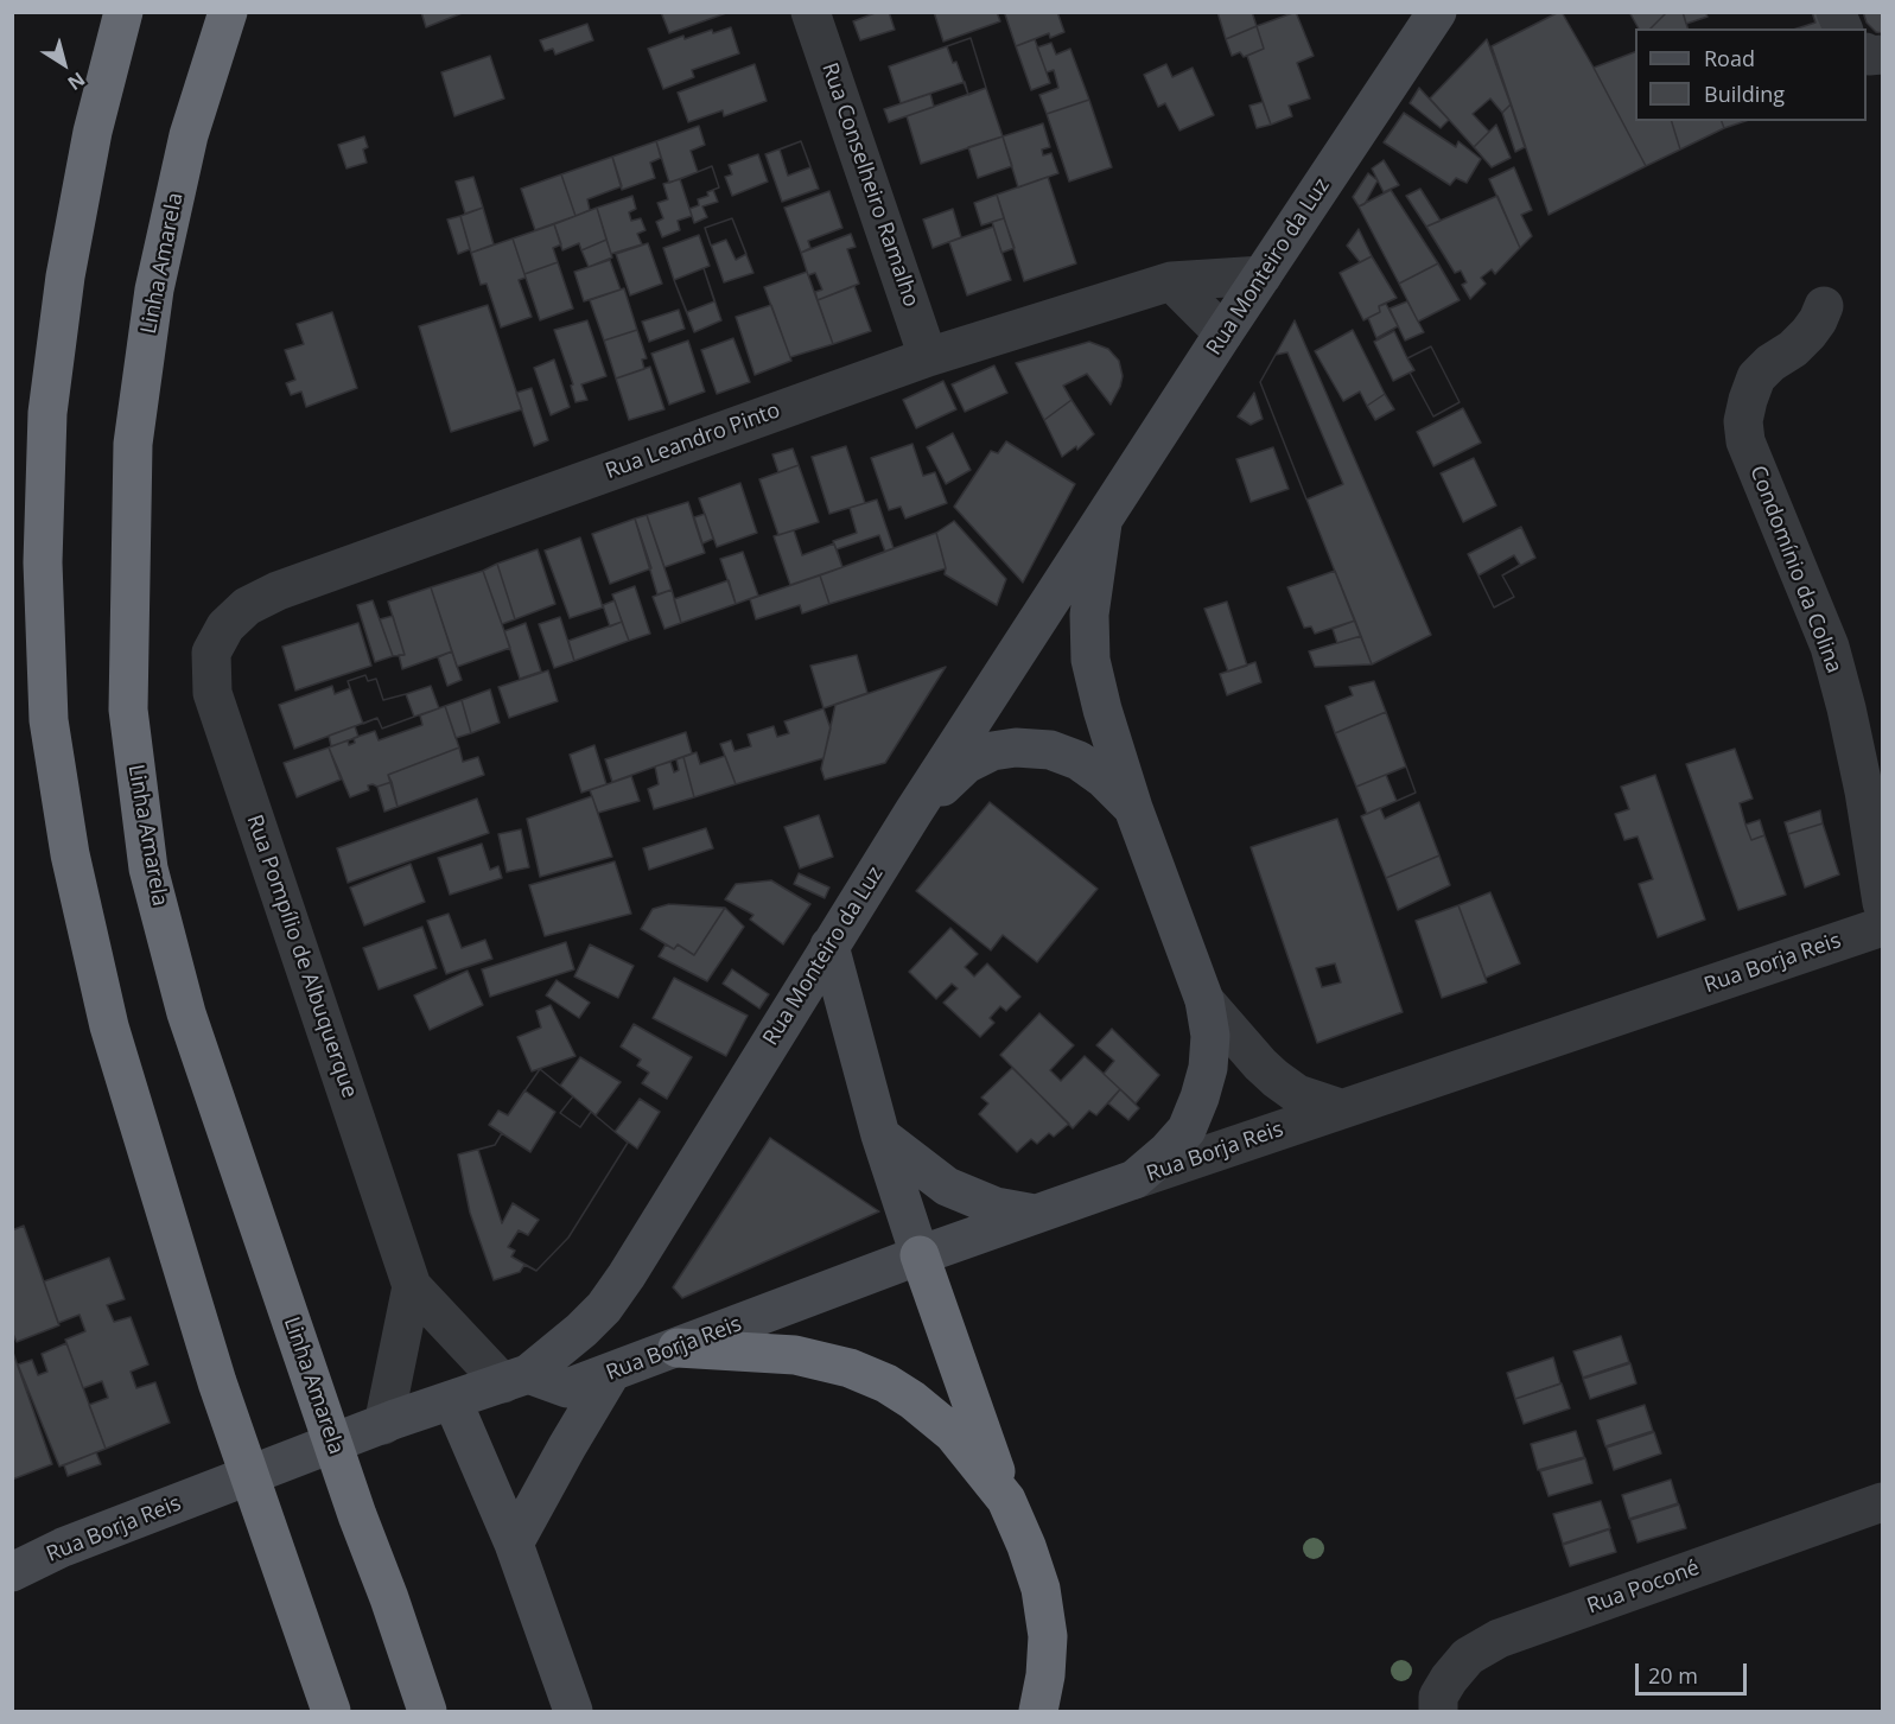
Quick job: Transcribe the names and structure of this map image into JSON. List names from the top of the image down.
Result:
{
  "streets": {
    "highway": ["Linha Amarela"],
    "street": [
      "Rua Conselheiro Ramalho",
      "Rua Monteiro da Luz",
      "Rua Leandro Pinto",
      "Condomínio da Colina",
      "Rua Pompílio de Albuquerque",
      "Rua Borja Reis",
      "Rua Poconé"
    ]
  },
  "crossings": [
    ["Rua Conselheiro Ramalho", "Rua Leandro Pinto"],
    ["Rua Monteiro da Luz", "Rua Leandro Pinto"],
    ["Rua Monteiro da Luz", "Rua Pompílio de Albuquerque"],
    ["Rua Monteiro da Luz", "Rua Borja Reis"],
    ["Rua Leandro Pinto", "Rua Pompílio de Albuquerque"],
    ["Rua Pompílio de Albuquerque", "Rua Borja Reis"]
  ],
  "legend": ["Road", "Building"],
  "scale_bar": "20 m",
  "north": "bottom right"
}
